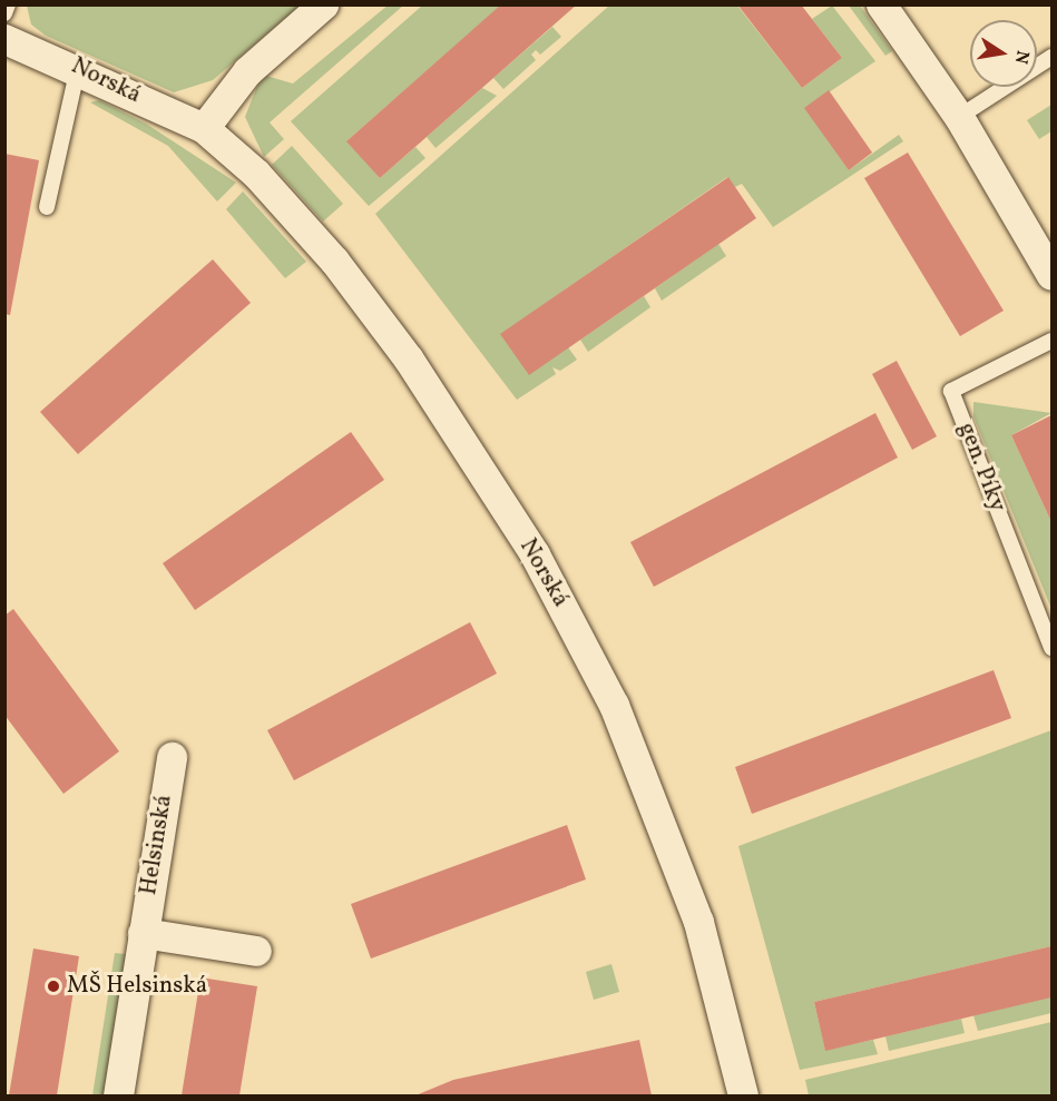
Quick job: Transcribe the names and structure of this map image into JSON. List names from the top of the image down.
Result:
{
  "streets": {
    "street": ["Norská", "Helsinská"],
    "lane": ["gen. Píky"]
  },
  "places": ["MŠ Helsinská"],
  "north": "right"
}
